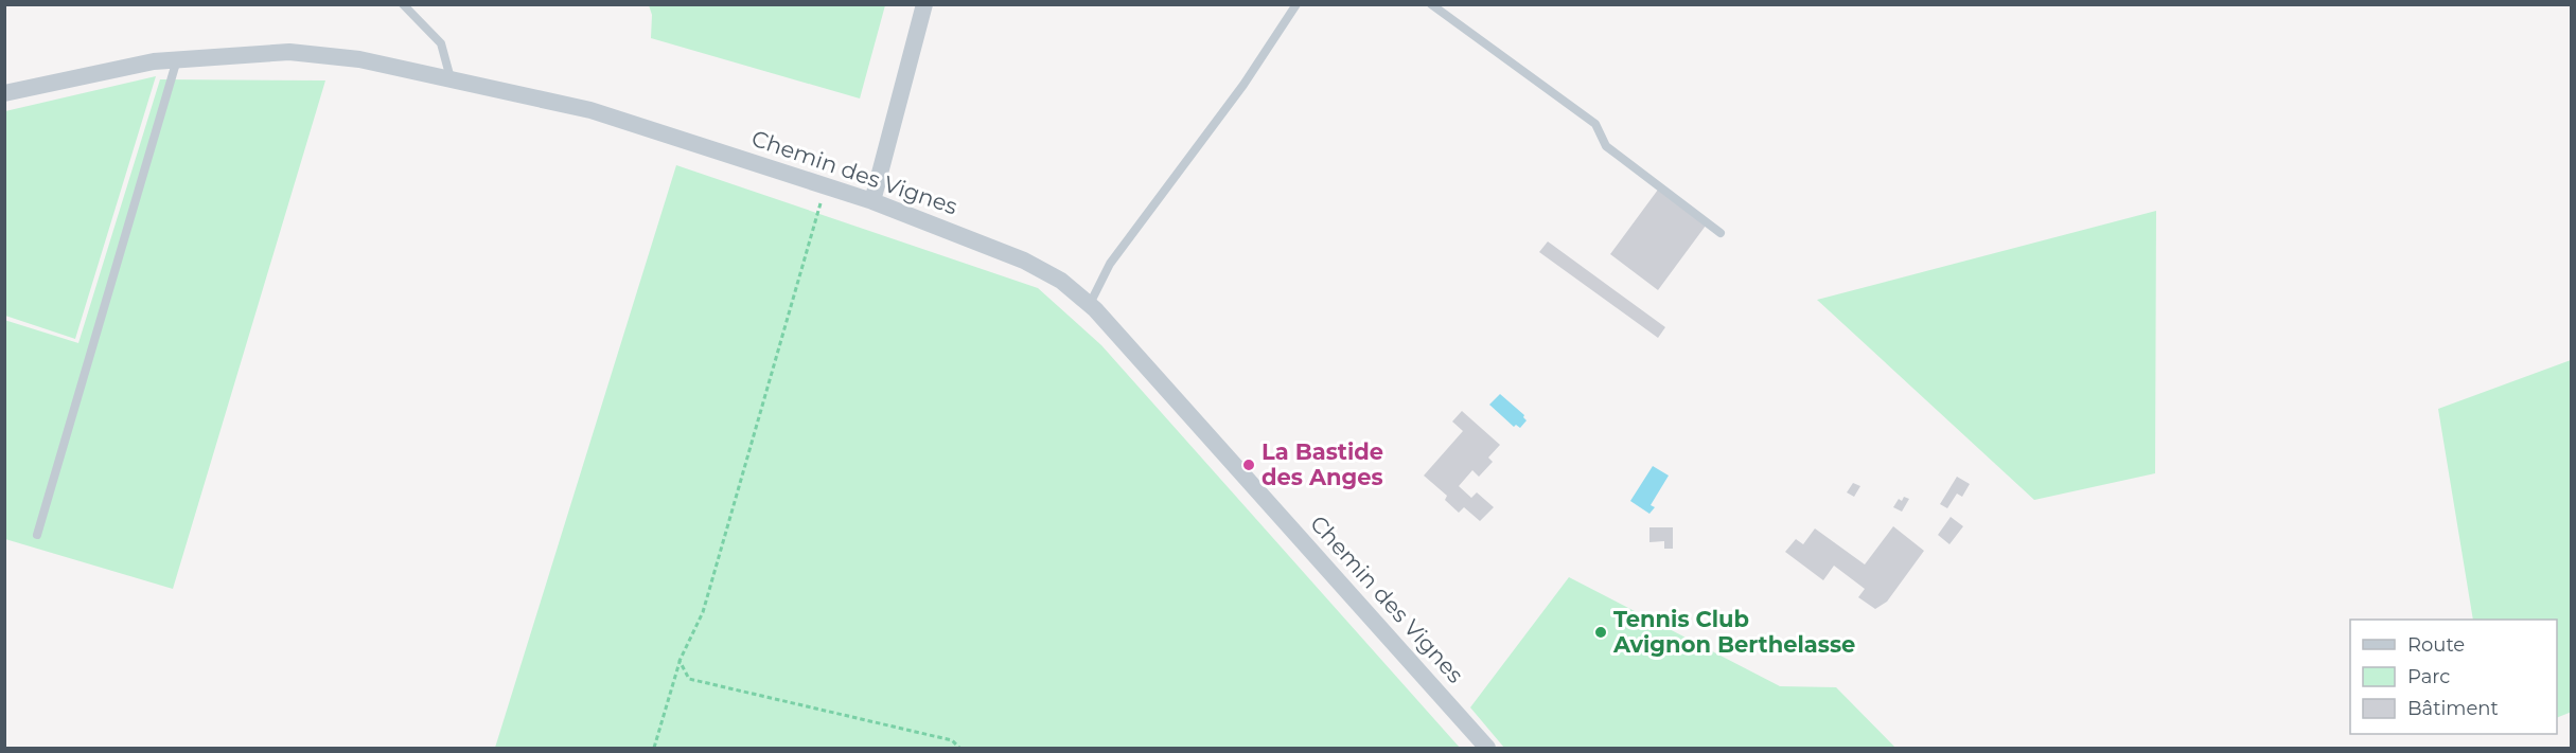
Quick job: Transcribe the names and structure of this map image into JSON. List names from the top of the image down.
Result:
{
  "streets": {
    "street": ["Chemin des Vignes"]
  },
  "places": ["La Bastide des Anges", "Tennis Club Avignon Berthelasse"],
  "legend": ["Route", "Parc", "Bâtiment"]
}
